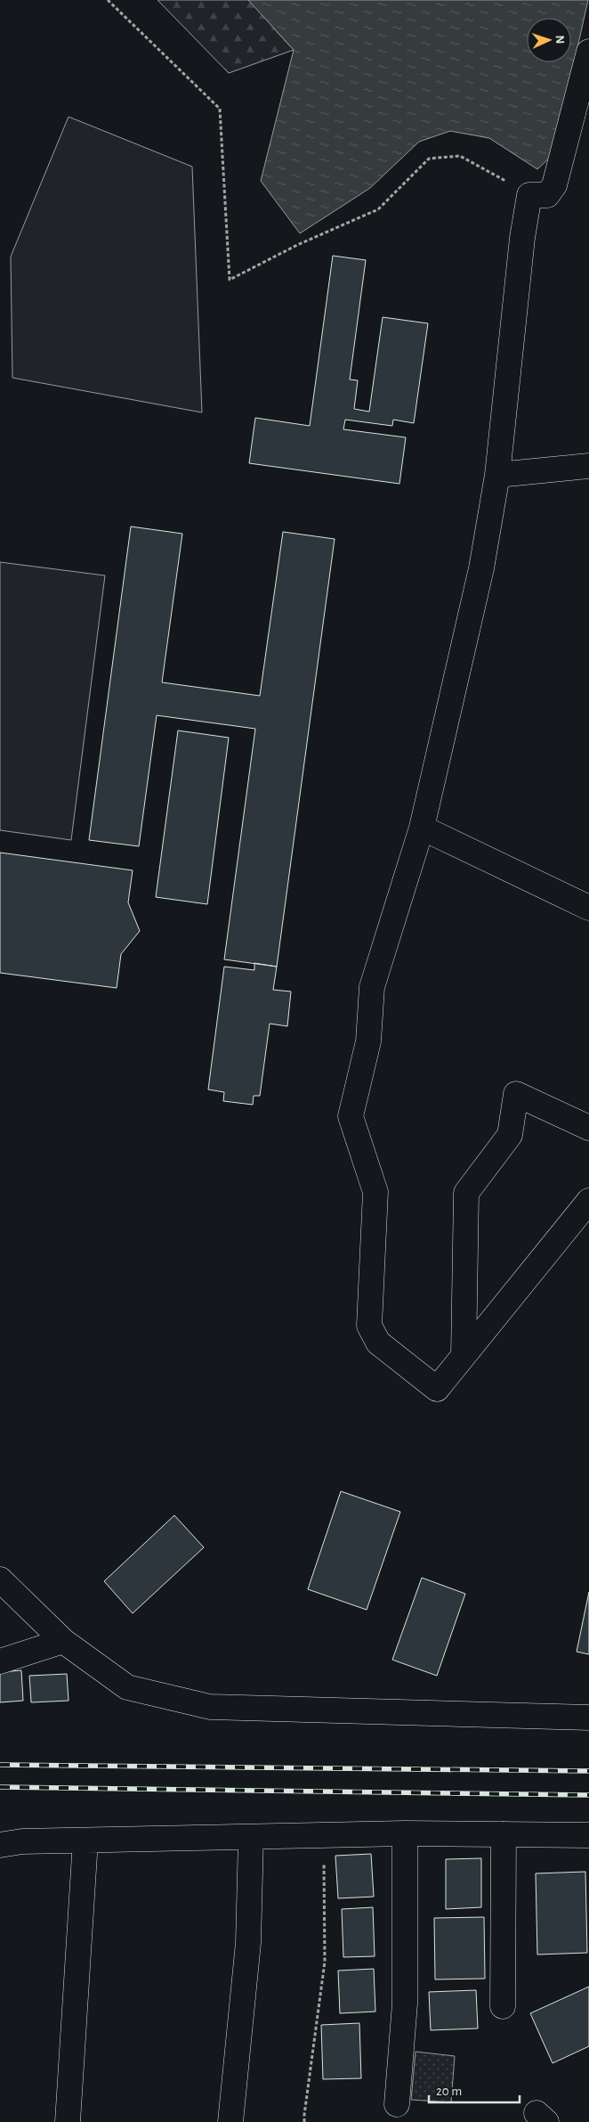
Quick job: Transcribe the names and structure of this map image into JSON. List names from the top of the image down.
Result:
{
  "scale_bar": "20 m",
  "north": "right"
}
